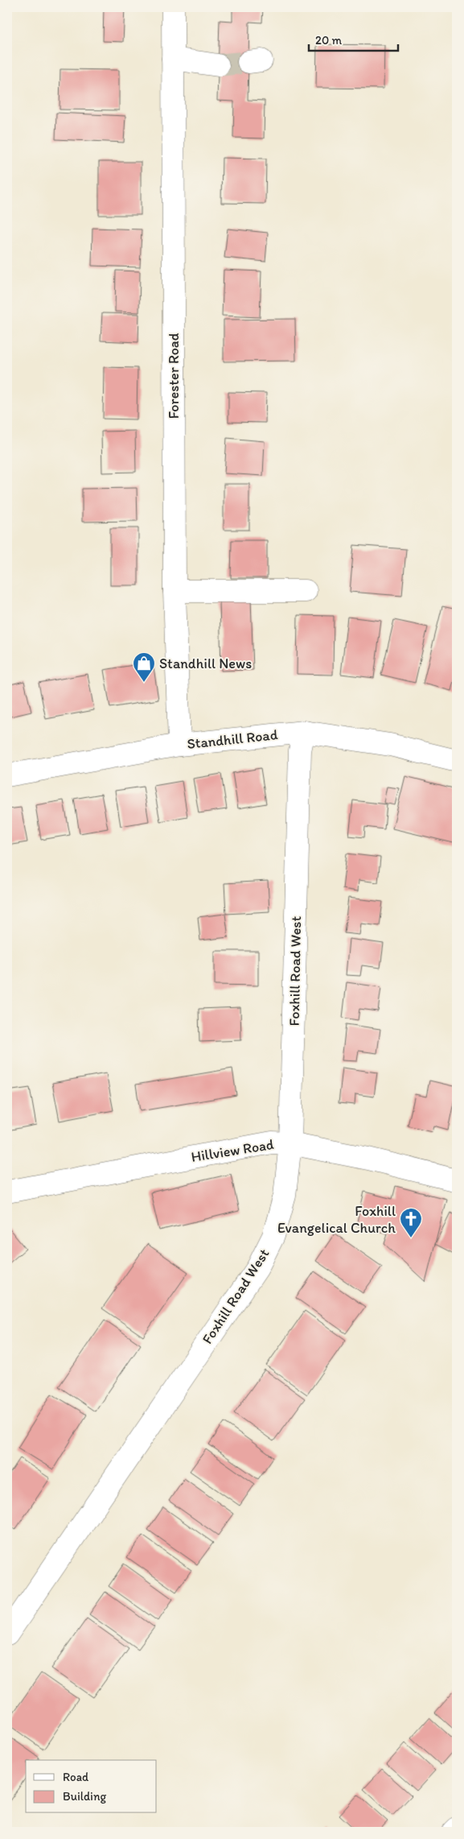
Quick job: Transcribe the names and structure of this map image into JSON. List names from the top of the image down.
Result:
{
  "streets": {
    "street": [
      "Forester Road",
      "Standhill Road",
      "Foxhill Road West",
      "Hillview Road"
    ]
  },
  "crossings": [
    ["Forester Road", "Standhill Road"],
    ["Standhill Road", "Foxhill Road West"],
    ["Foxhill Road West", "Hillview Road"]
  ],
  "places": {
    "shop": ["Standhill News"],
    "church": ["Foxhill Evangelical Church"]
  },
  "legend": ["Road", "Building"],
  "scale_bar": "20 m"
}
